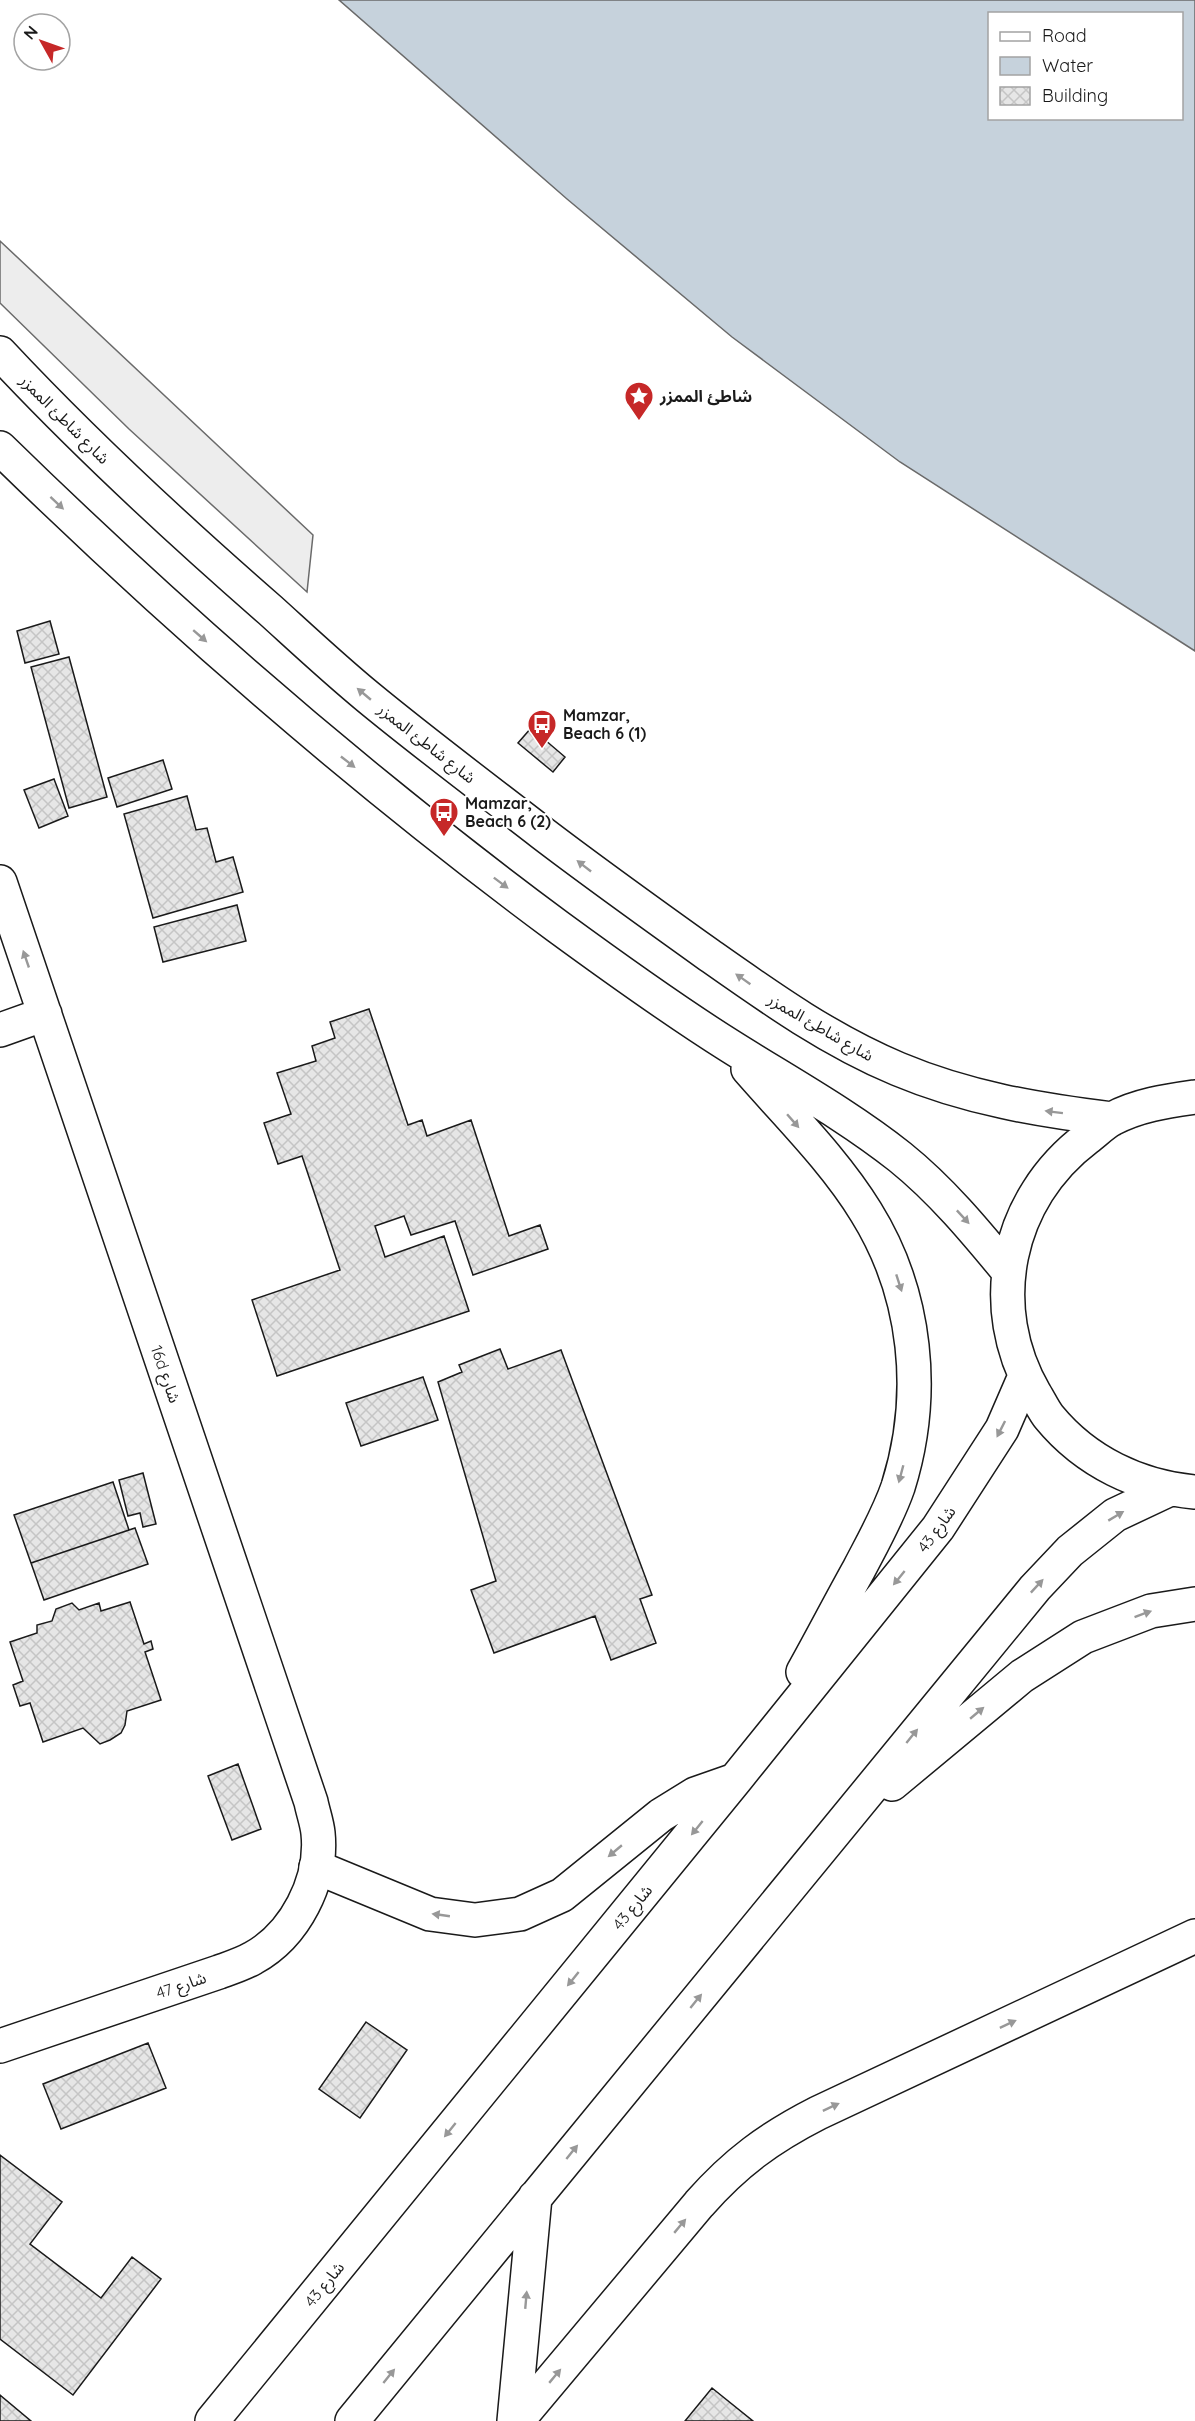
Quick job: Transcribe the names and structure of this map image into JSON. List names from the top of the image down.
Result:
{
  "streets": {
    "main road": [
      "شارع شاطئ الممزر",
      "16d شارع",
      "شارع 43",
      "شارع 47"
    ]
  },
  "crossings": [
    ["16d شارع", "شارع 47"]
  ],
  "places": {
    "place": ["شاطئ الممزر"],
    "bus stop": ["Mamzar, Beach 6 (1)", "Mamzar, Beach 6 (2)"]
  },
  "legend": ["Road", "Water", "Building"],
  "north": "top left"
}
